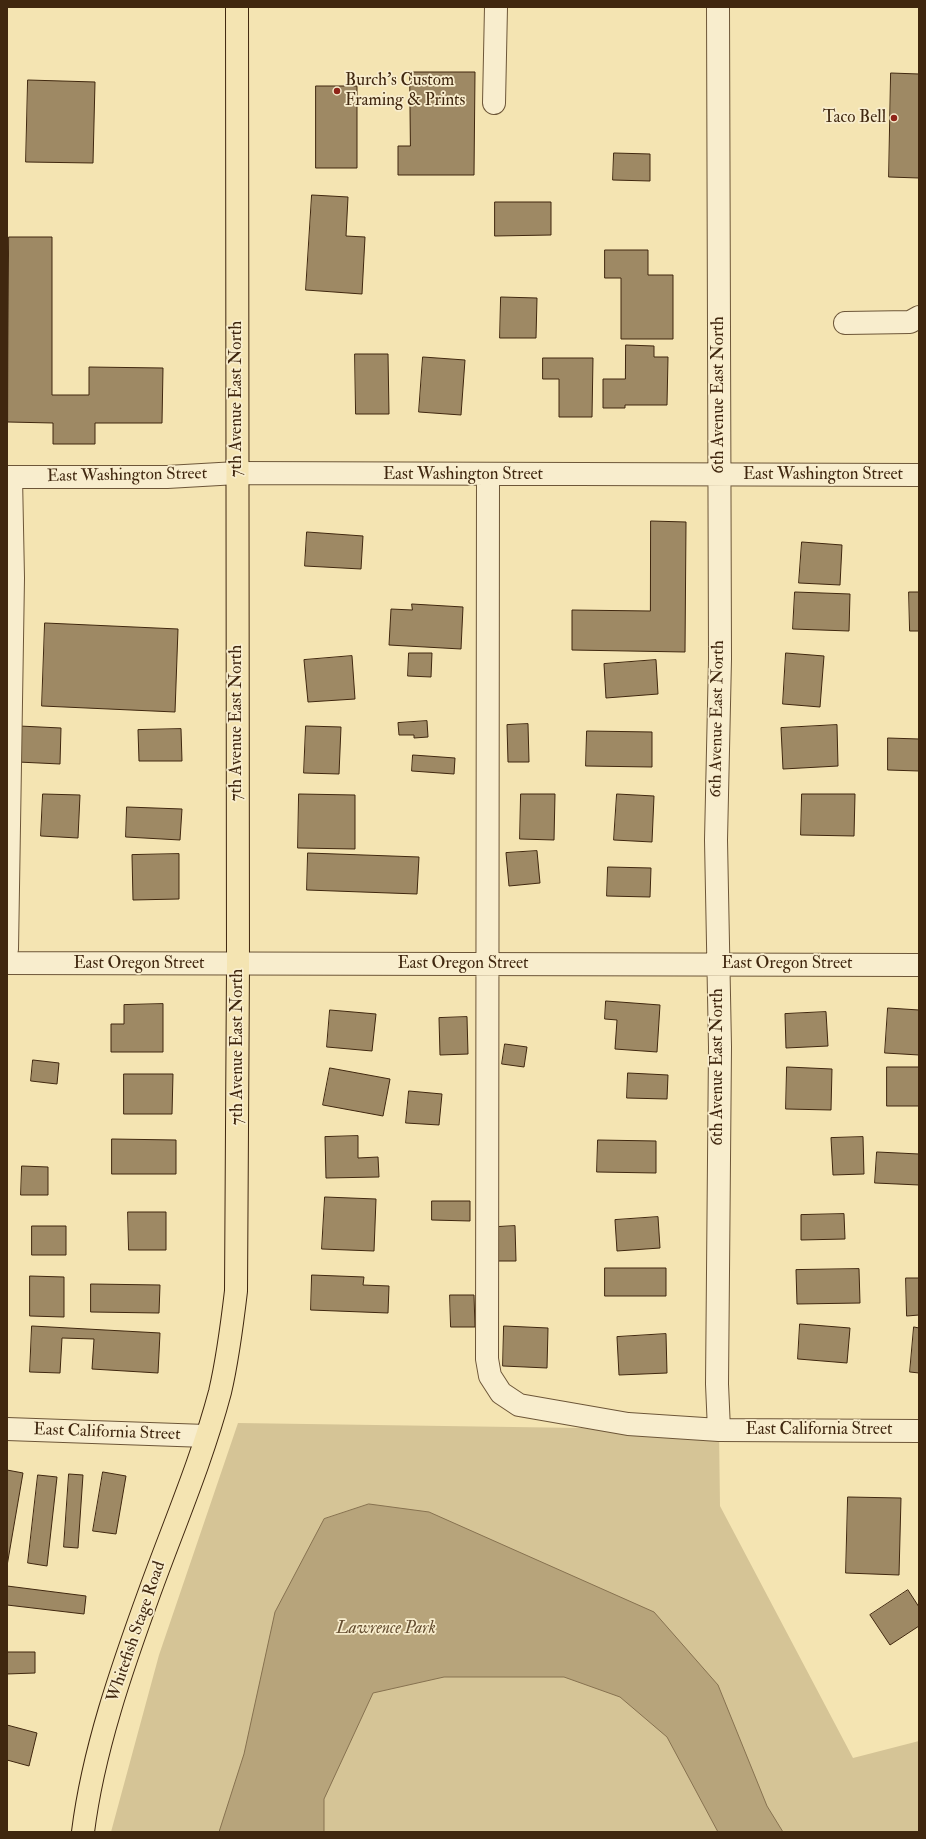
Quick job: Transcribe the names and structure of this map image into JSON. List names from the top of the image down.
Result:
{
  "streets": {
    "main road": ["7th Avenue East North", "Whitefish Stage Road"],
    "street": [
      "6th Avenue East North",
      "East Washington Street",
      "East Oregon Street",
      "East California Street"
    ]
  },
  "crossings": [
    ["6th Avenue East North", "East Washington Street"],
    ["6th Avenue East North", "East Oregon Street"],
    ["6th Avenue East North", "East California Street"],
    ["7th Avenue East North", "East Washington Street"],
    ["7th Avenue East North", "East Oregon Street"],
    ["7th Avenue East North", "East California Street"],
    ["7th Avenue East North", "Whitefish Stage Road"],
    ["East Washington Street", "East California Street"],
    ["East Oregon Street", "East California Street"],
    ["East California Street", "Whitefish Stage Road"]
  ],
  "parks": ["Lawrence Park"],
  "places": ["Burch's Custom Framing & Prints", "Taco Bell"]
}
